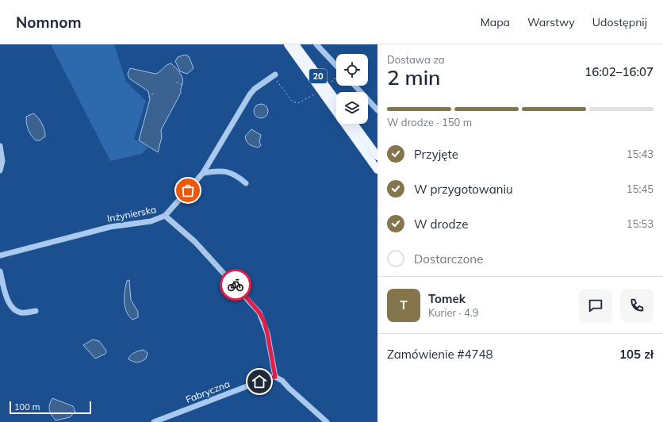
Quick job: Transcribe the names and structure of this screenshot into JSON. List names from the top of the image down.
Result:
{
  "streets": {
    "main road": ["20"],
    "street": ["Inżynierska", "Fabryczna"]
  },
  "scale_bar": "100 m",
  "page": {
    "header": "Nomnom",
    "nav": ["Mapa", "Warstwy", "Udostępnij"],
    "heading": ["2 min", "Dostawa za", "16:02–16:07"],
    "panel": [
      "Tomek",
      "Kurier · 4.9",
      "Zamówienie #4748",
      "105 zł"
    ],
    "bar": "W drodze · 150 m",
    "list": [
      ["Przyjęte", "15:43"],
      ["W przygotowaniu", "15:45"],
      ["W drodze", "15:53"],
      "Dostarczone"
    ],
    "round": "T",
    "scale": "100 m"
  }
}
